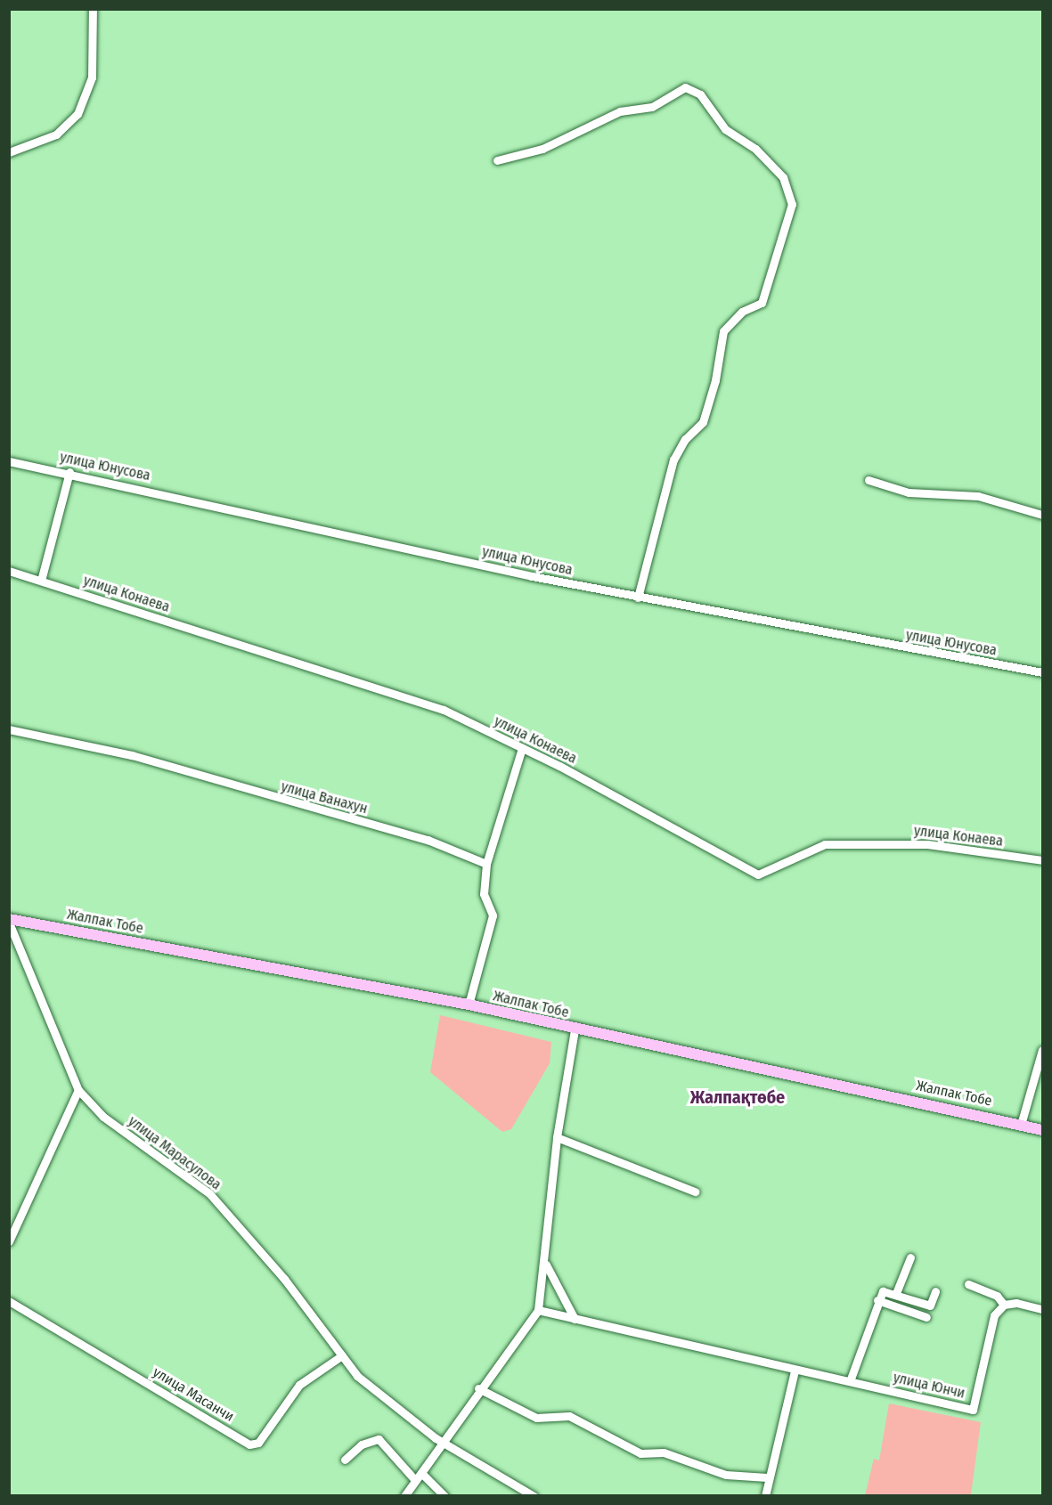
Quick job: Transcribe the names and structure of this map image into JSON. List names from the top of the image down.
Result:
{
  "streets": {
    "main road": ["Жалпак Тобе"],
    "street": [
      "улица Юнусова",
      "улица Конаева",
      "улица Ванахун",
      "улица Марасулова",
      "улица Юнчи",
      "улица Масанчи"
    ]
  },
  "crossings": [
    ["Жалпак Тобе", "улица Марасулова"],
    ["улица Марасулова", "улица Масанчи"]
  ],
  "districts": ["Жалпақтөбе"]
}
